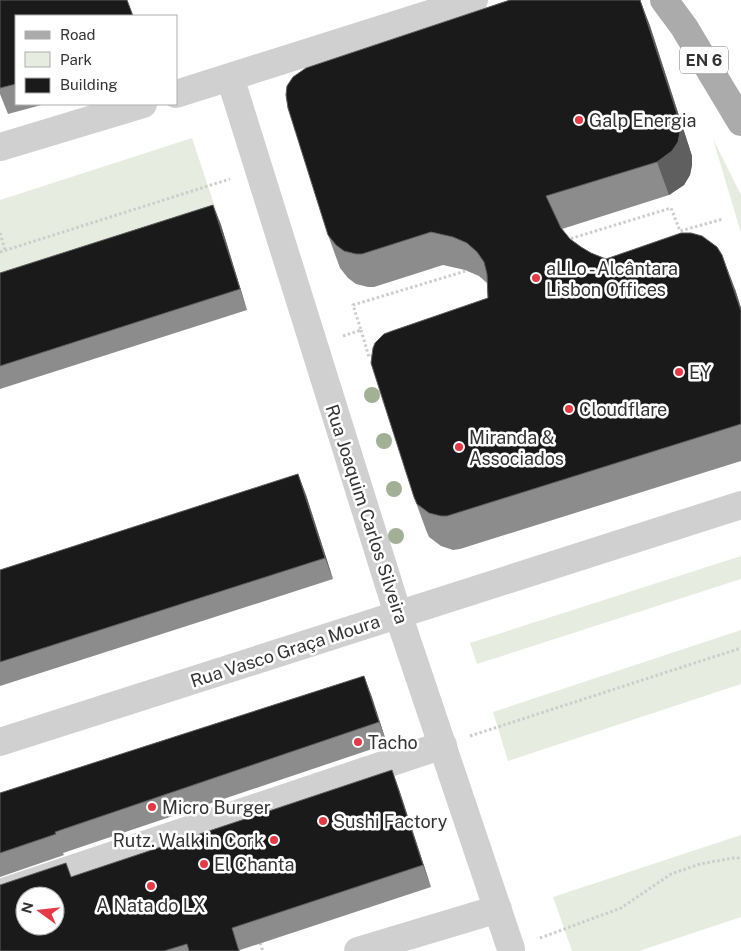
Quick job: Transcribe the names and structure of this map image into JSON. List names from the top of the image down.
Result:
{
  "streets": {
    "main road": ["EN 6"],
    "street": ["Rua Joaquim Carlos Silveira", "Rua Vasco Graça Moura"]
  },
  "crossings": [
    ["Rua Joaquim Carlos Silveira", "Rua Vasco Graça Moura"]
  ],
  "places": [
    "Galp Energia",
    "aLLo - Alcântara Lisbon Offices",
    "EY",
    "Cloudflare",
    "Miranda & Associados",
    "Tacho",
    "Micro Burger",
    "Sushi Factory",
    "Rutz. Walk in Cork",
    "El Chanta",
    "A Nata do LX"
  ],
  "legend": ["Road", "Park", "Building"],
  "north": "left"
}
